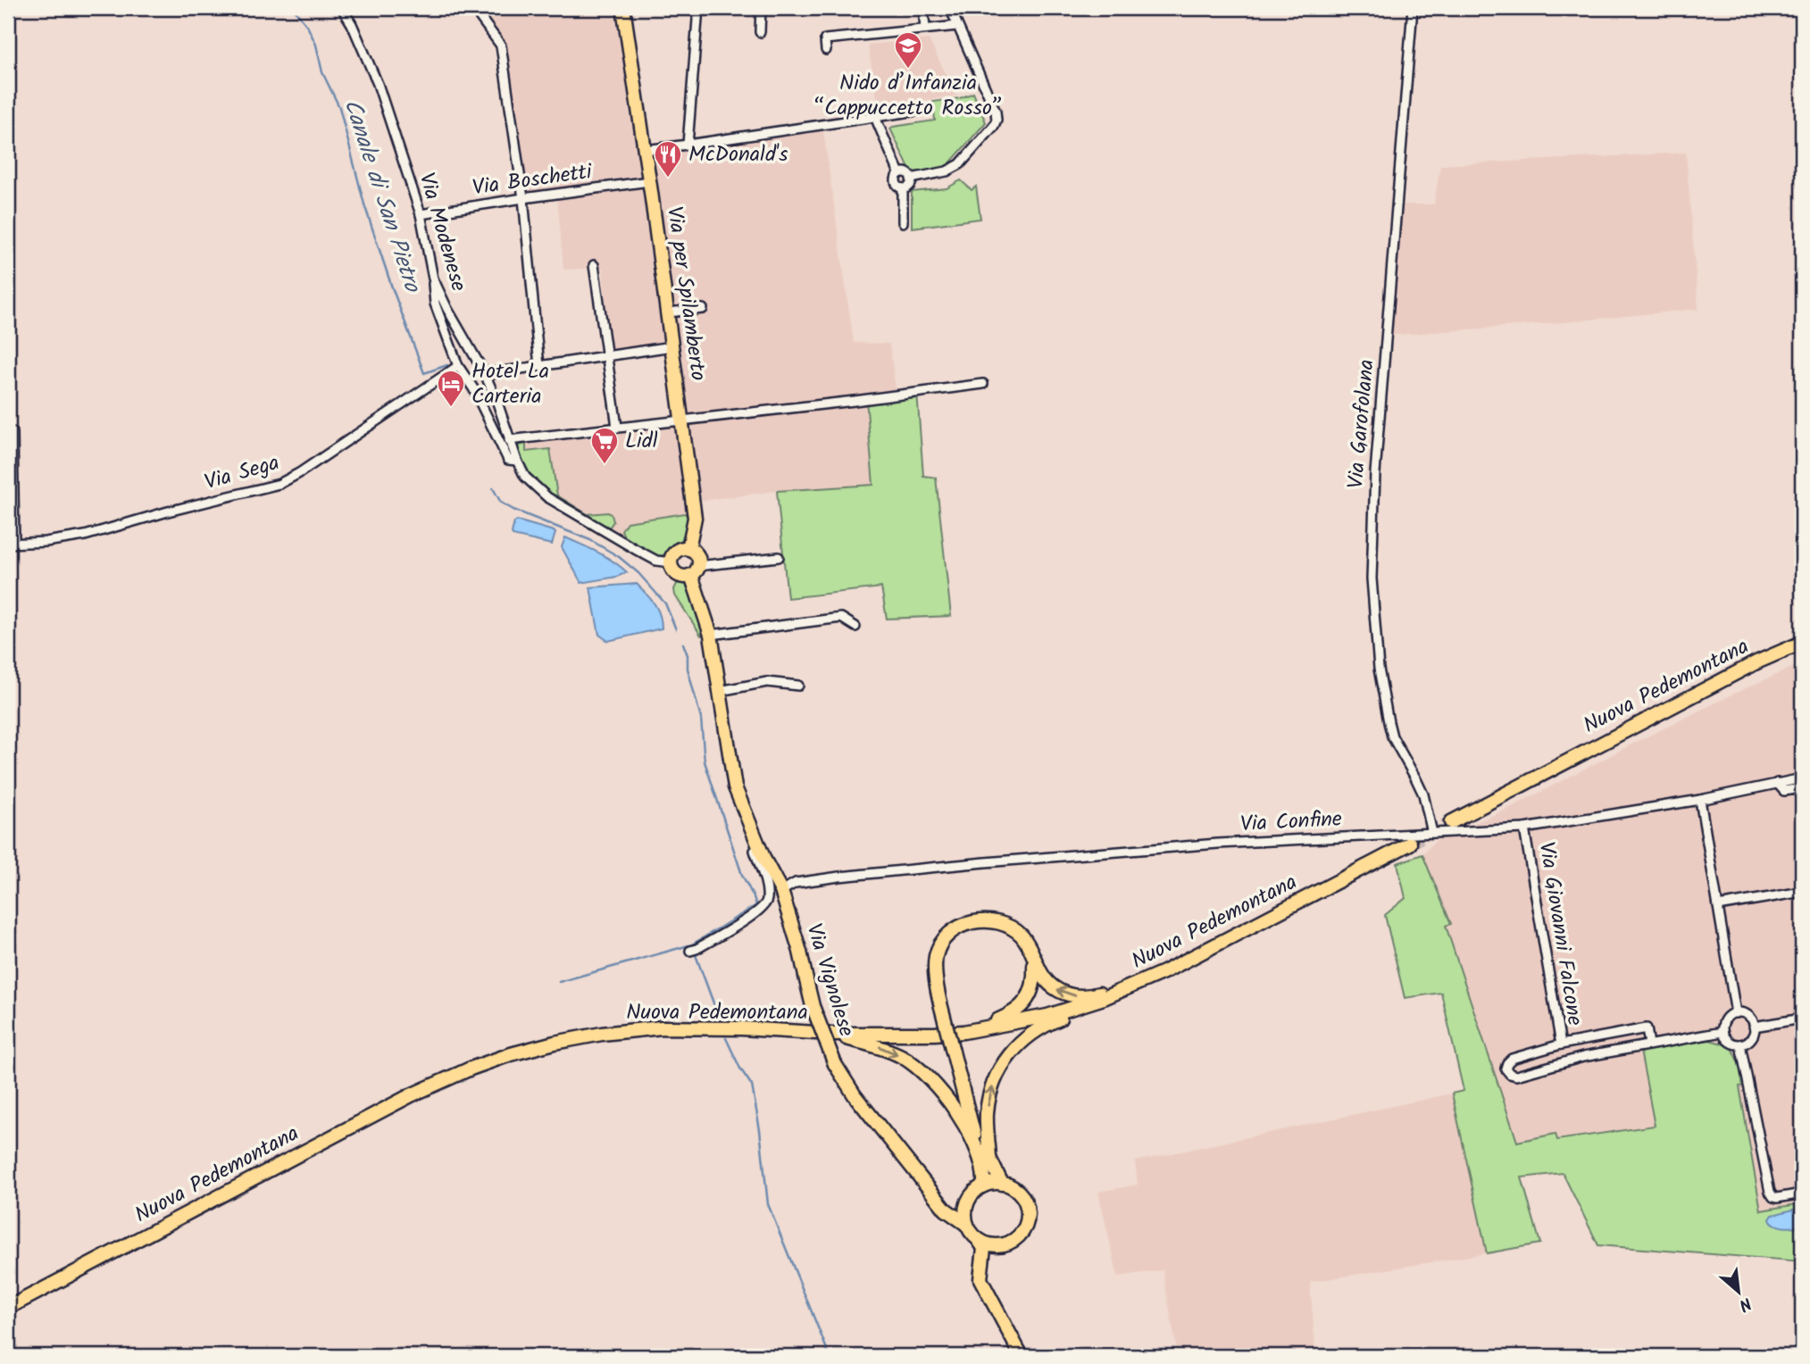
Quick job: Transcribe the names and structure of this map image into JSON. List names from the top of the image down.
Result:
{
  "streets": {
    "main road": ["Via per Spilamberto", "Nuova Pedemontana", "Via Vignolese"],
    "street": [
      "Via Boschetti",
      "Via Modenese",
      "Via Garofolana",
      "Via Sega",
      "Via Confine",
      "Via Giovanni Falcone"
    ]
  },
  "crossings": [
    ["Via Boschetti", "Via Modenese"],
    ["Via Boschetti", "Via per Spilamberto"],
    ["Via Modenese", "Via per Spilamberto"],
    ["Via Garofolana", "Via Confine"],
    ["Via Confine", "Via Giovanni Falcone"],
    ["Via Confine", "Via Vignolese"]
  ],
  "water": ["Canale di San Pietro"],
  "places": {
    "school or university": ["Nido d’Infanzia “Cappuccetto Rosso”"],
    "restaurant": ["McDonald's"],
    "hotel": ["Hotel La Carteria"],
    "supermarket": ["Lidl"]
  },
  "north": "bottom right"
}
